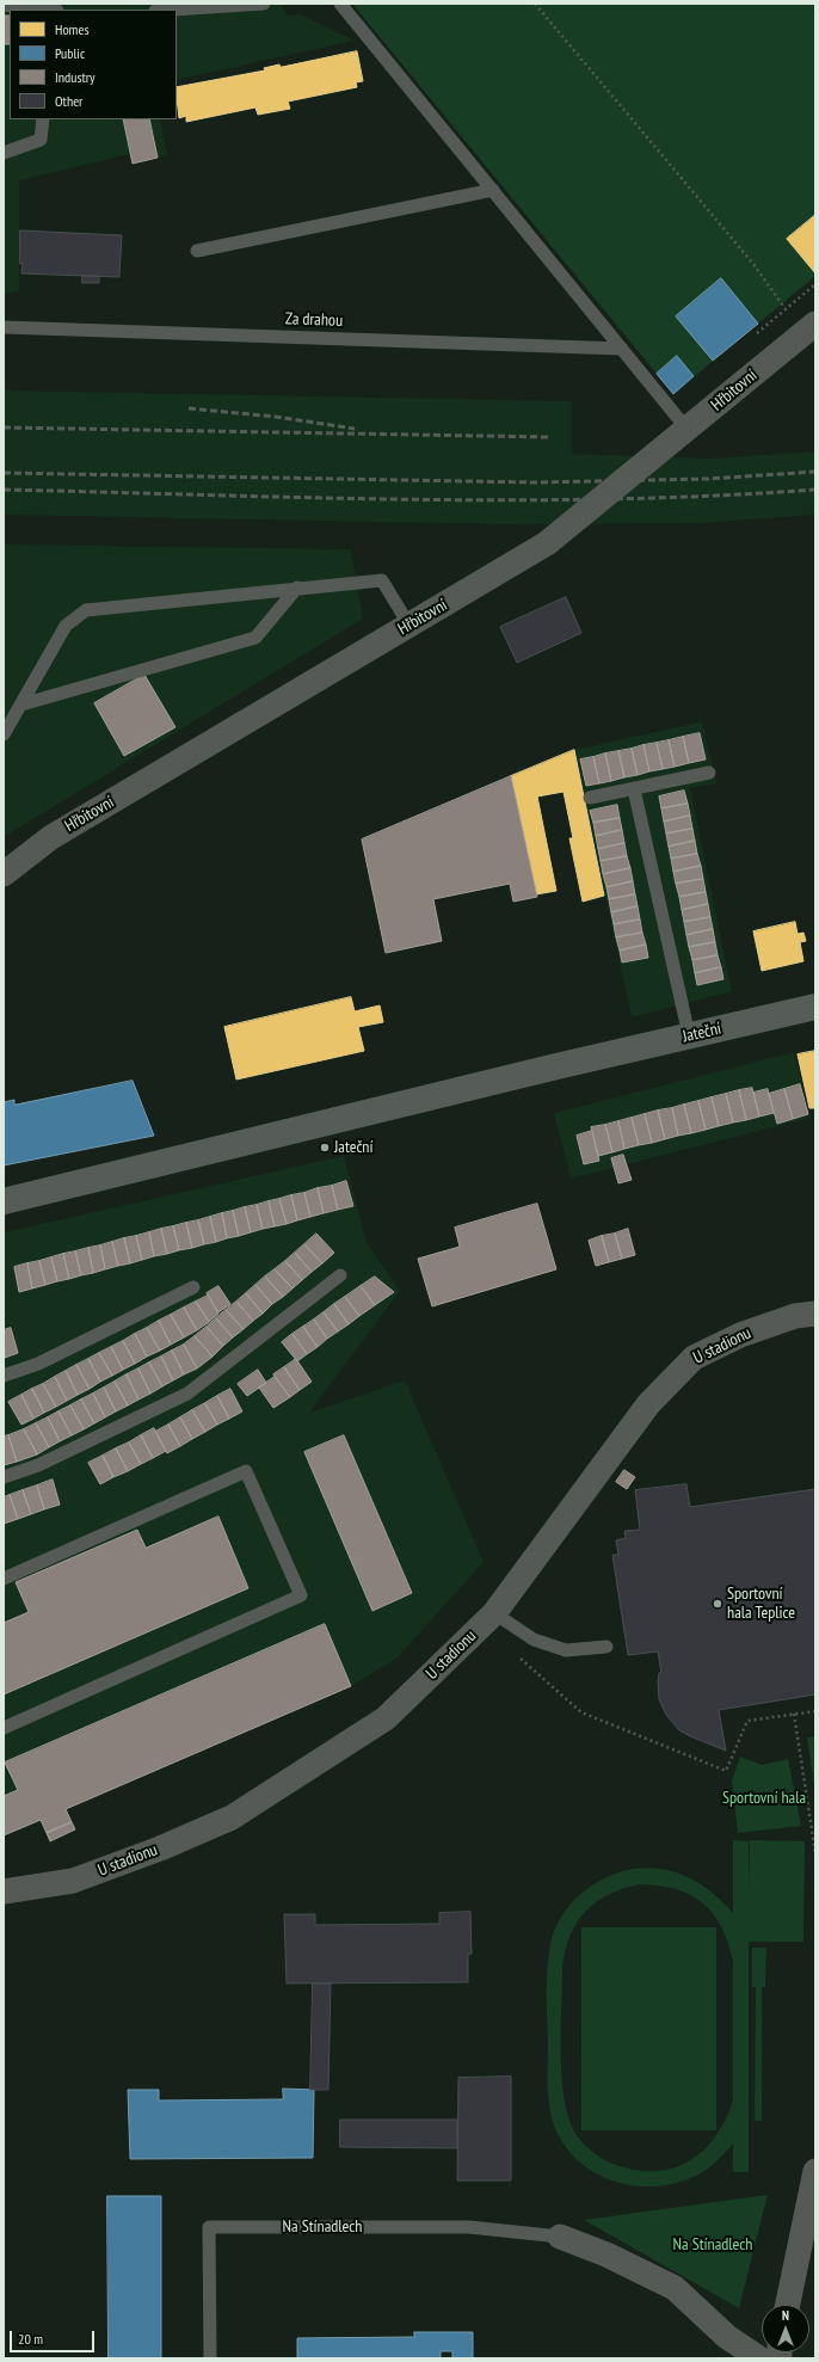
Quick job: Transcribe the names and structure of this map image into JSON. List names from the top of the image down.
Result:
{
  "streets": {
    "main road": ["Jateční"],
    "street": ["Hřbitovní", "U stadionu", "Na Stínadlech"],
    "lane": ["Za drahou"]
  },
  "parks": ["Sportovní hala", "Na Stínadlech"],
  "places": ["Jateční", "Sportovní hala Teplice"],
  "legend": [
    "Homes",
    "Public",
    "Industry",
    "Other"
  ],
  "scale_bar": "20 m",
  "north": "top"
}
